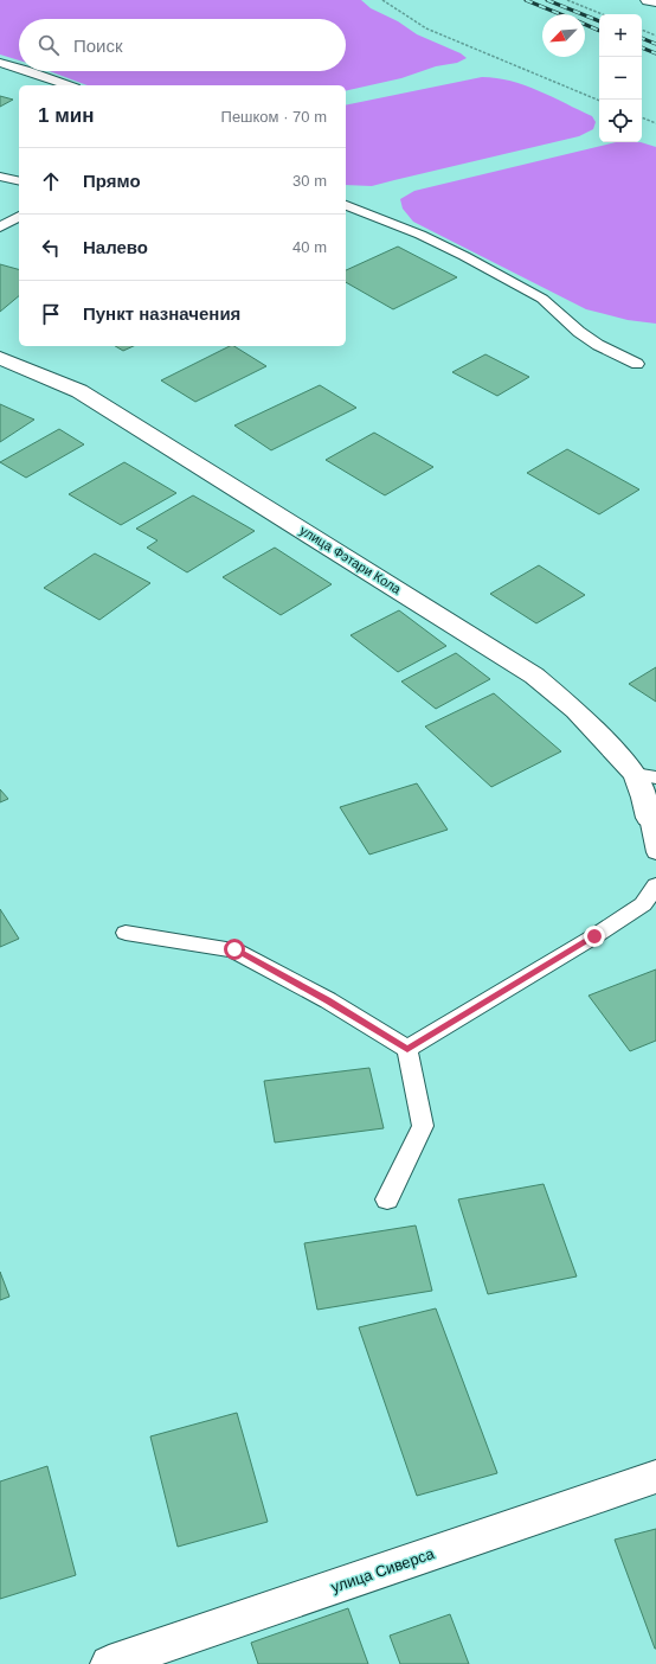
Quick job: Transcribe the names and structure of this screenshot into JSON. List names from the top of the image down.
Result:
{
  "streets": {
    "street": ["улица Фэтари Кола", "улица Сиверса"]
  },
  "north": "bottom left",
  "page": {
    "map_buttons": ["+", "−"],
    "search": "Поиск",
    "heading": ["1 мин", "Пешком · 70 m"],
    "list": [
      ["Прямо", "30 m"],
      ["Налево", "40 m"],
      "Пункт назначения"
    ]
  }
}
